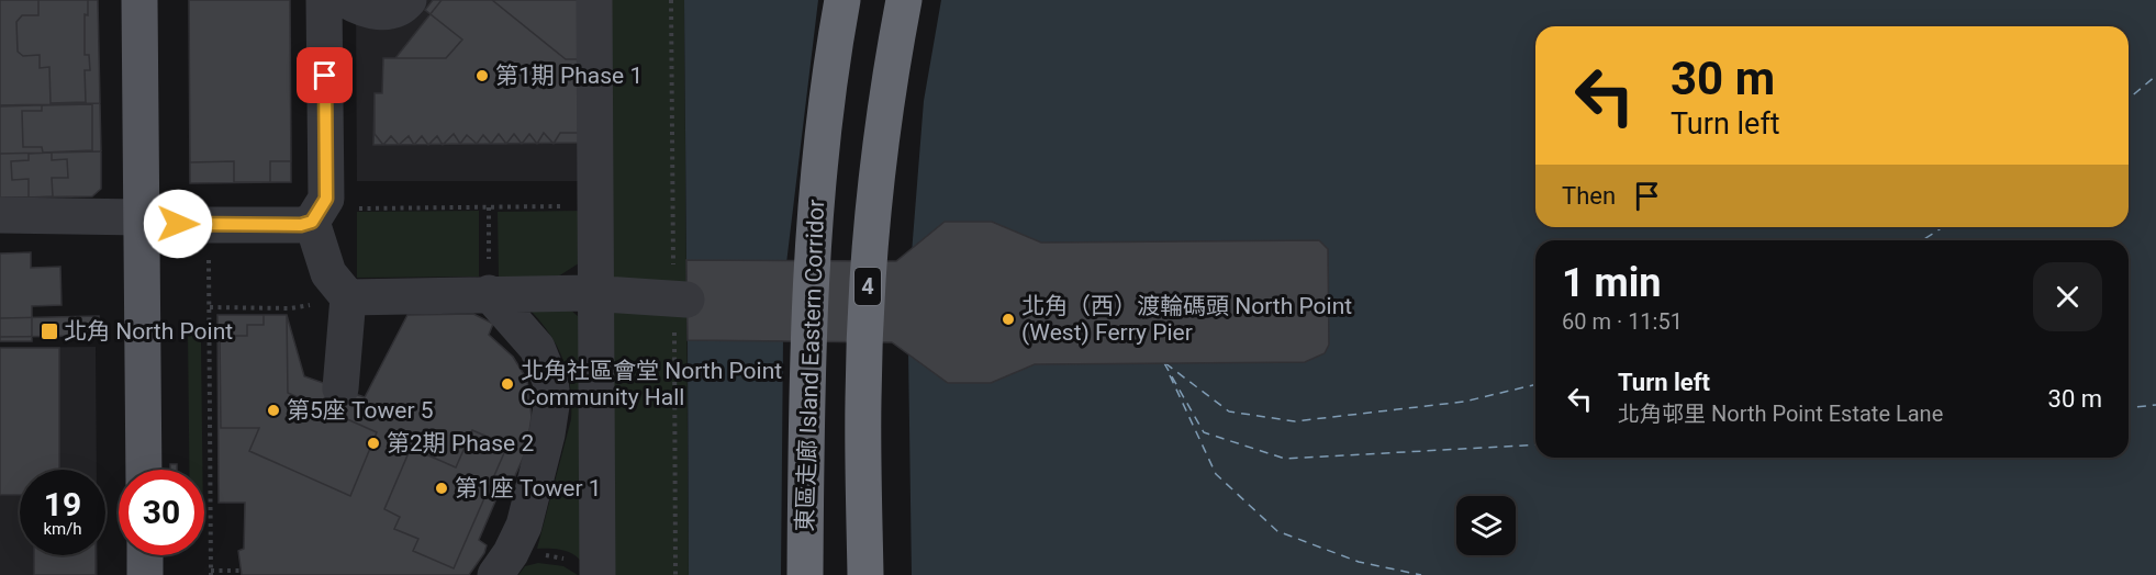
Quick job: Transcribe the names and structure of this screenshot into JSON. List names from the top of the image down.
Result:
{
  "streets": {
    "highway": ["4", "東區走廊 Island Eastern Corridor"]
  },
  "places": {
    "other": [
      "第1期 Phase 1",
      "北角（西）渡輪碼頭 North Point (West) Ferry Pier",
      "北角社區會堂 North Point Community Hall",
      "第5座 Tower 5",
      "第2期 Phase 2",
      "第1座 Tower 1"
    ],
    "transit": ["北角 North Point"]
  },
  "page": {
    "turn": ["30 m", "Turn left"],
    "then": "Then",
    "heading": ["1 min", "60 m · 11:51"],
    "list": [
      {
        "name": "Turn left",
        "note": "北角邨里 North Point Estate Lane",
        "value": "30 m"
      }
    ],
    "speed": "19 km/h",
    "limit": "30"
  }
}
